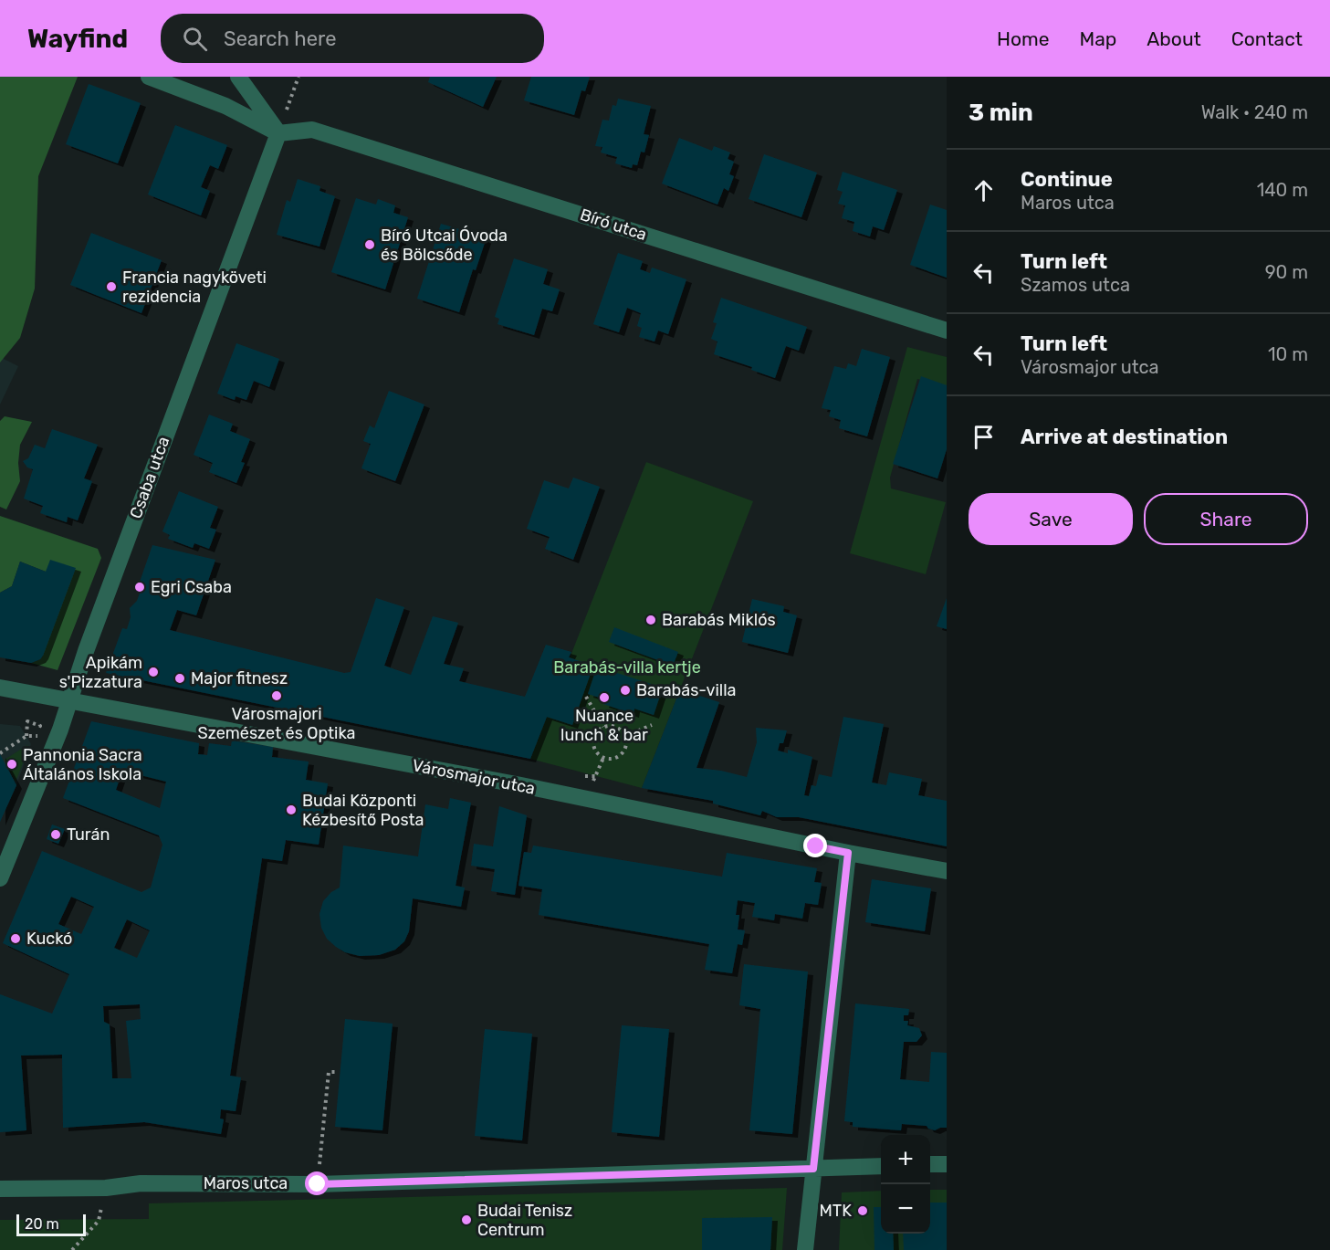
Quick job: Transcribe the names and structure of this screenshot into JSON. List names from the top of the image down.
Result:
{
  "streets": {
    "street": [
      "Bíró utca",
      "Csaba utca",
      "Városmajor utca",
      "Maros utca"
    ]
  },
  "crossings": [
    ["Bíró utca", "Csaba utca"],
    ["Csaba utca", "Városmajor utca"]
  ],
  "parks": ["Barabás-villa kertje"],
  "places": [
    "Bíró Utcai Óvoda és Bölcsőde",
    "Francia nagyköveti rezidencia",
    "Egri Csaba",
    "Barabás Miklós",
    "Apikám s'Pizzatura",
    "Major fitnesz",
    "Barabás-villa",
    "Városmajori Szemészet és Optika",
    "Nuance lunch & bar",
    "Pannonia Sacra Általános Iskola",
    "Budai Központi Kézbesítő Posta",
    "Turán",
    "Kuckó",
    "MTK",
    "Budai Tenisz Centrum"
  ],
  "scale_bar": "20 m",
  "page": {
    "header": "Wayfind",
    "search": "Search here",
    "nav": [
      "Home",
      "Map",
      "About",
      "Contact"
    ],
    "heading": ["3 min", "Walk · 240 m"],
    "list": [
      ["Continue", "Maros utca", "140 m"],
      ["Turn left", "Szamos utca", "90 m"],
      ["Turn left", "Városmajor utca", "10 m"],
      "Arrive at destination"
    ],
    "buttons": ["Save", "Share"],
    "map_buttons": ["+", "−"],
    "scale": "20 m"
  }
}
